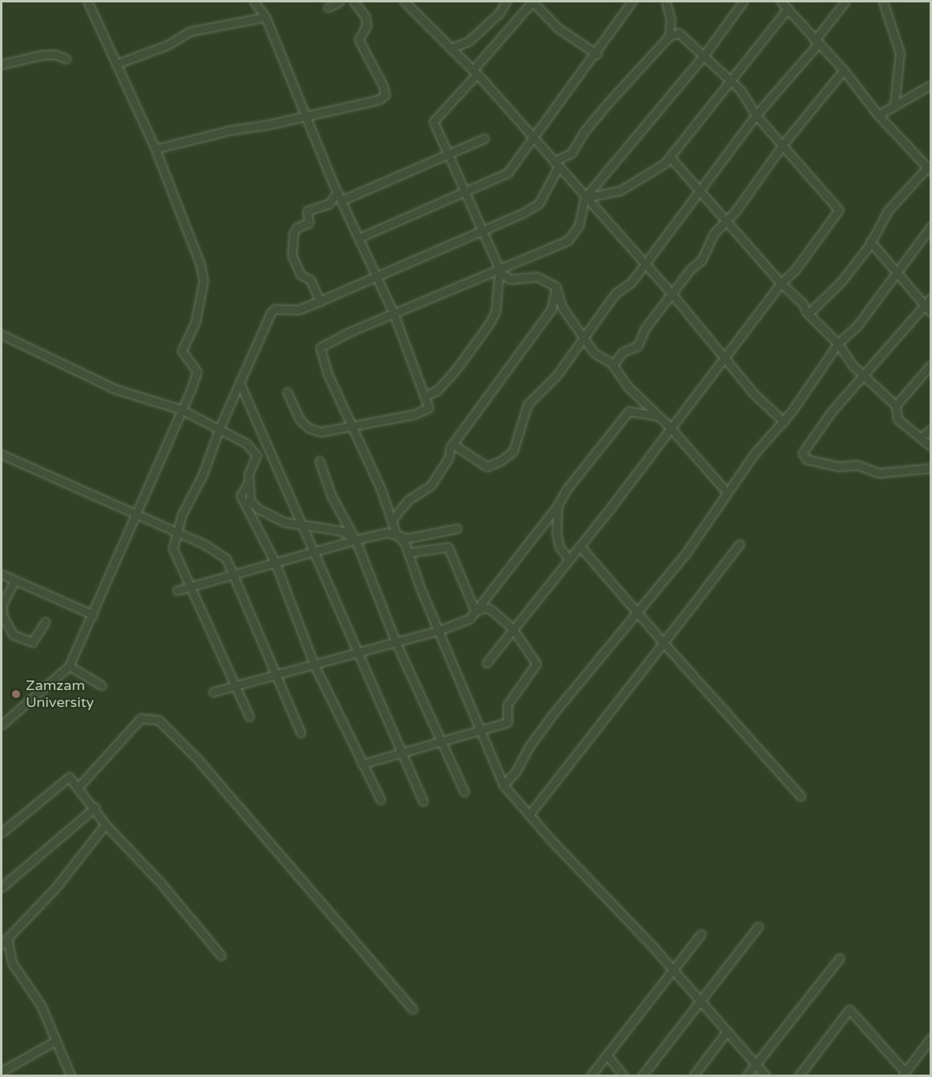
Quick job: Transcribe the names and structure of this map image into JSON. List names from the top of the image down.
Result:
{
  "places": ["Zamzam University"]
}
